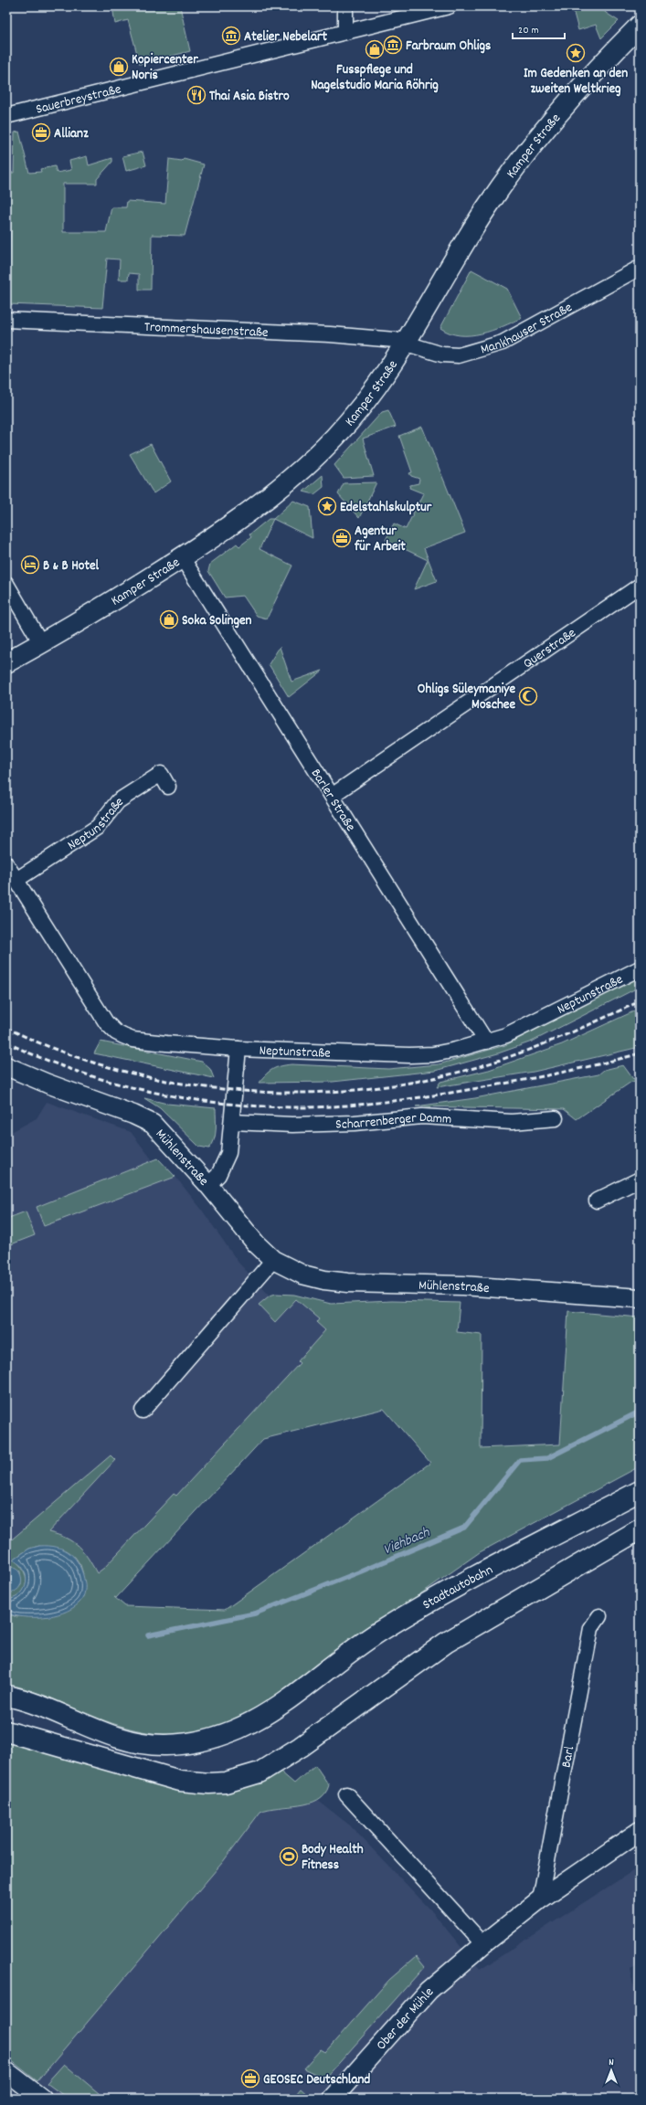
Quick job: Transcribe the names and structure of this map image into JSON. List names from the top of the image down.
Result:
{
  "streets": {
    "main road": ["Kamper Straße", "Stadtautobahn"],
    "street": [
      "Sauerbreystraße",
      "Mankhauser Straße",
      "Trommershausenstraße",
      "Querstraße",
      "Barler Straße",
      "Neptunstraße",
      "Scharrenberger Damm",
      "Mühlenstraße",
      "Barl",
      "Ober der Mühle"
    ]
  },
  "crossings": [
    ["Kamper Straße", "Mankhauser Straße"],
    ["Kamper Straße", "Trommershausenstraße"],
    ["Kamper Straße", "Barler Straße"],
    ["Mankhauser Straße", "Trommershausenstraße"],
    ["Querstraße", "Barler Straße"],
    ["Barler Straße", "Neptunstraße"],
    ["Barl", "Ober der Mühle"]
  ],
  "water": ["Viehbach"],
  "places": {
    "museum": ["Atelier Nebelart", "Farbraum Ohligs"],
    "shop": ["Fusspflege und Nagelstudio Maria Röhrig", "Kopiercenter Noris", "Soka Solingen"],
    "place": ["Im Gedenken an den zweiten Weltkrieg", "Edelstahlskulptur"],
    "restaurant": ["Thai Asia Bistro"],
    "office": ["Allianz", "Agentur für Arbeit", "GEOSEC Deutschland"],
    "hotel": ["B & B Hotel"],
    "mosque": ["Ohligs Süleymaniye Moschee"],
    "sports": ["Body Health Fitness"]
  },
  "scale_bar": "20 m",
  "north": "top"
}
